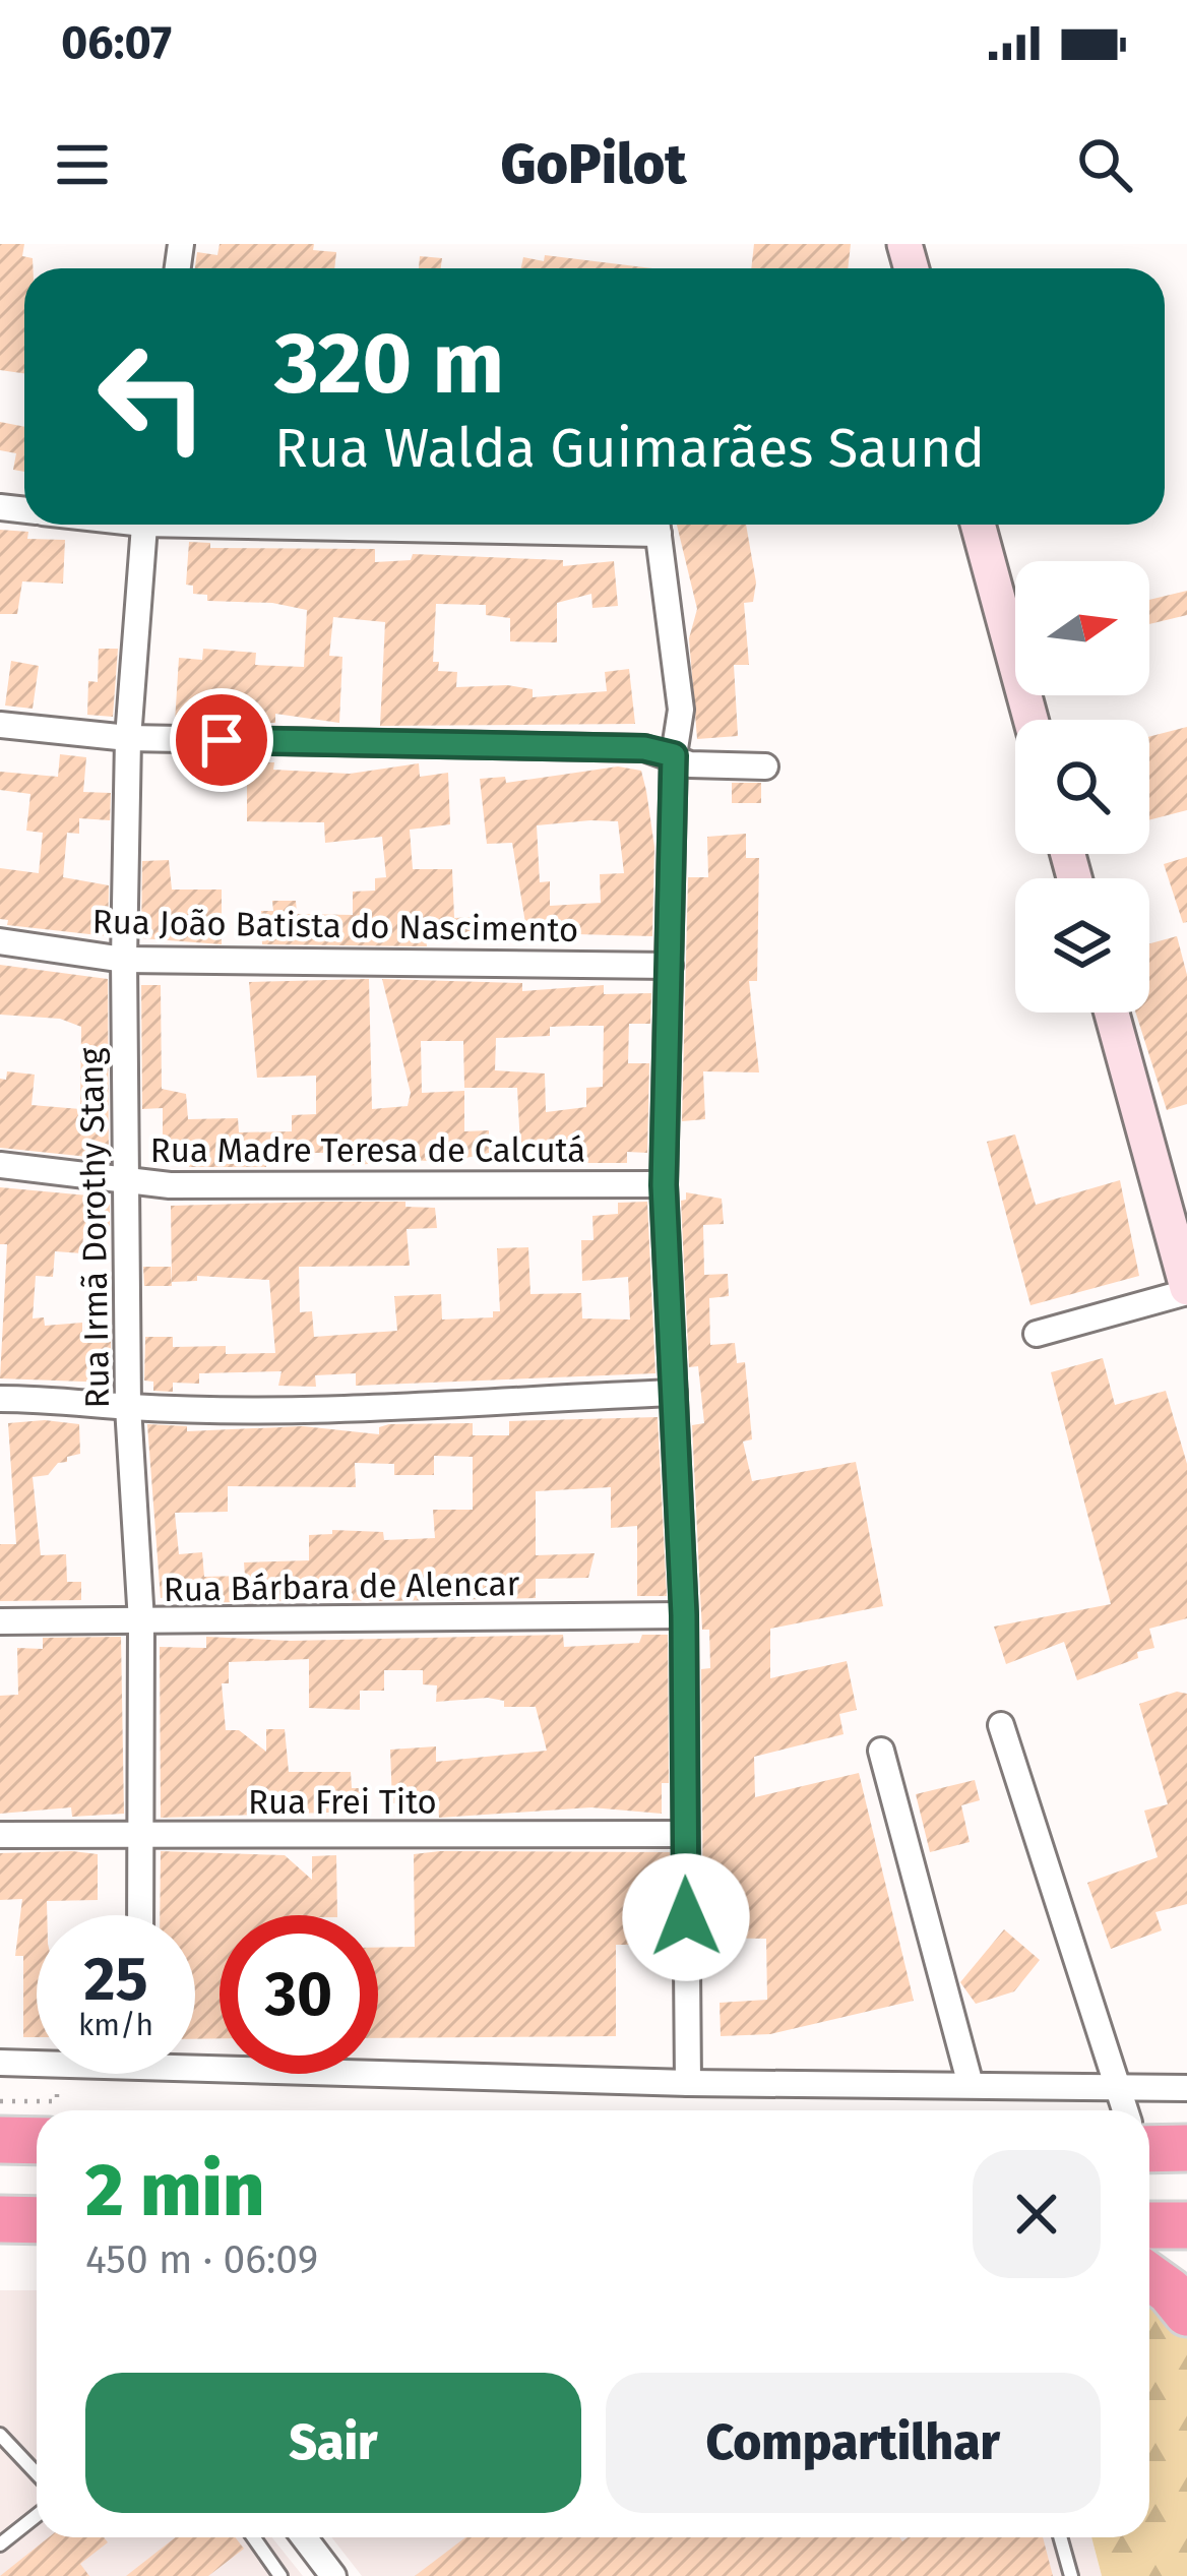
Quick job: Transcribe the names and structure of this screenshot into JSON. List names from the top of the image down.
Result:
{
  "streets": {
    "street": [
      "Rua João Batista do Nascimento",
      "Rua Madre Teresa de Calcutá",
      "Rua Irmã Dorothy Stang",
      "Rua Bárbara de Alencar",
      "Rua Frei Tito"
    ]
  },
  "crossings": [
    ["Rua João Batista do Nascimento", "Rua Irmã Dorothy Stang"],
    ["Rua Madre Teresa de Calcutá", "Rua Irmã Dorothy Stang"],
    ["Rua Irmã Dorothy Stang", "Rua Bárbara de Alencar"],
    ["Rua Irmã Dorothy Stang", "Rua Frei Tito"]
  ],
  "north": "right",
  "page": {
    "status": "06:07",
    "header": "GoPilot",
    "turn": ["320 m", "Rua Walda Guimarães Saund"],
    "speed": "25 km/h",
    "limit": "30",
    "heading": ["2 min", "450 m · 06:09"],
    "buttons": ["Sair", "Compartilhar"]
  }
}
